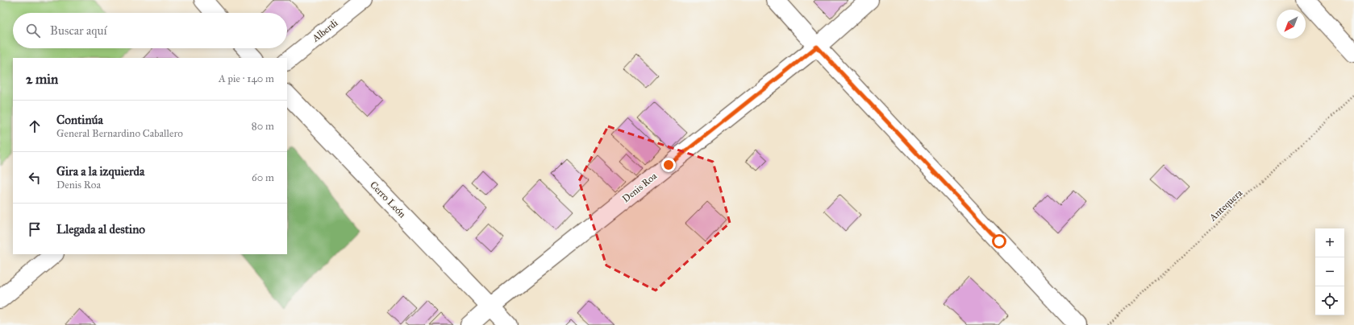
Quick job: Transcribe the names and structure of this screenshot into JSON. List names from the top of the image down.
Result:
{
  "streets": {
    "street": ["Alberdi", "Denis Roa", "Cerro León"],
    "path": ["Antequera"]
  },
  "crossings": [
    ["Denis Roa", "Cerro León"]
  ],
  "north": "bottom left",
  "page": {
    "search": "Buscar aquí",
    "heading": ["2 min", "A pie · 140 m"],
    "list": [
      ["Continúa", "General Bernardino Caballero", "80 m"],
      ["Gira a la izquierda", "Denis Roa", "60 m"],
      "Llegada al destino"
    ],
    "map_buttons": ["+", "−"]
  }
}
